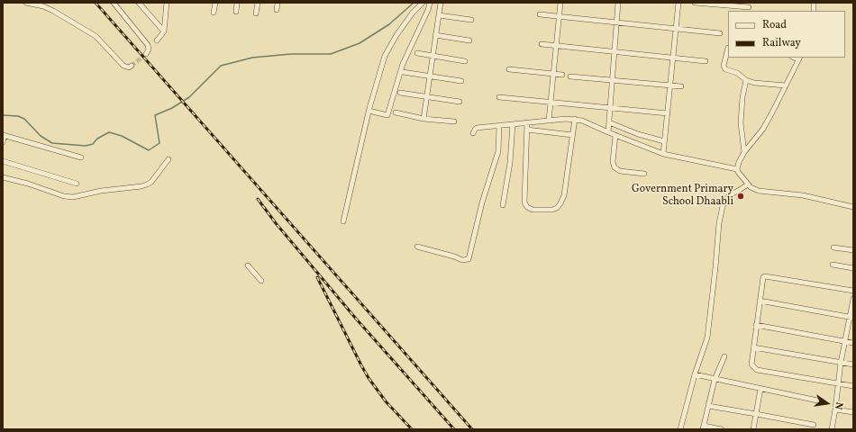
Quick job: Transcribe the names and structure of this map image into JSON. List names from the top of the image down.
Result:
{
  "places": ["Government Primary School Dhaabli"],
  "legend": ["Road", "Railway"],
  "north": "right"
}
